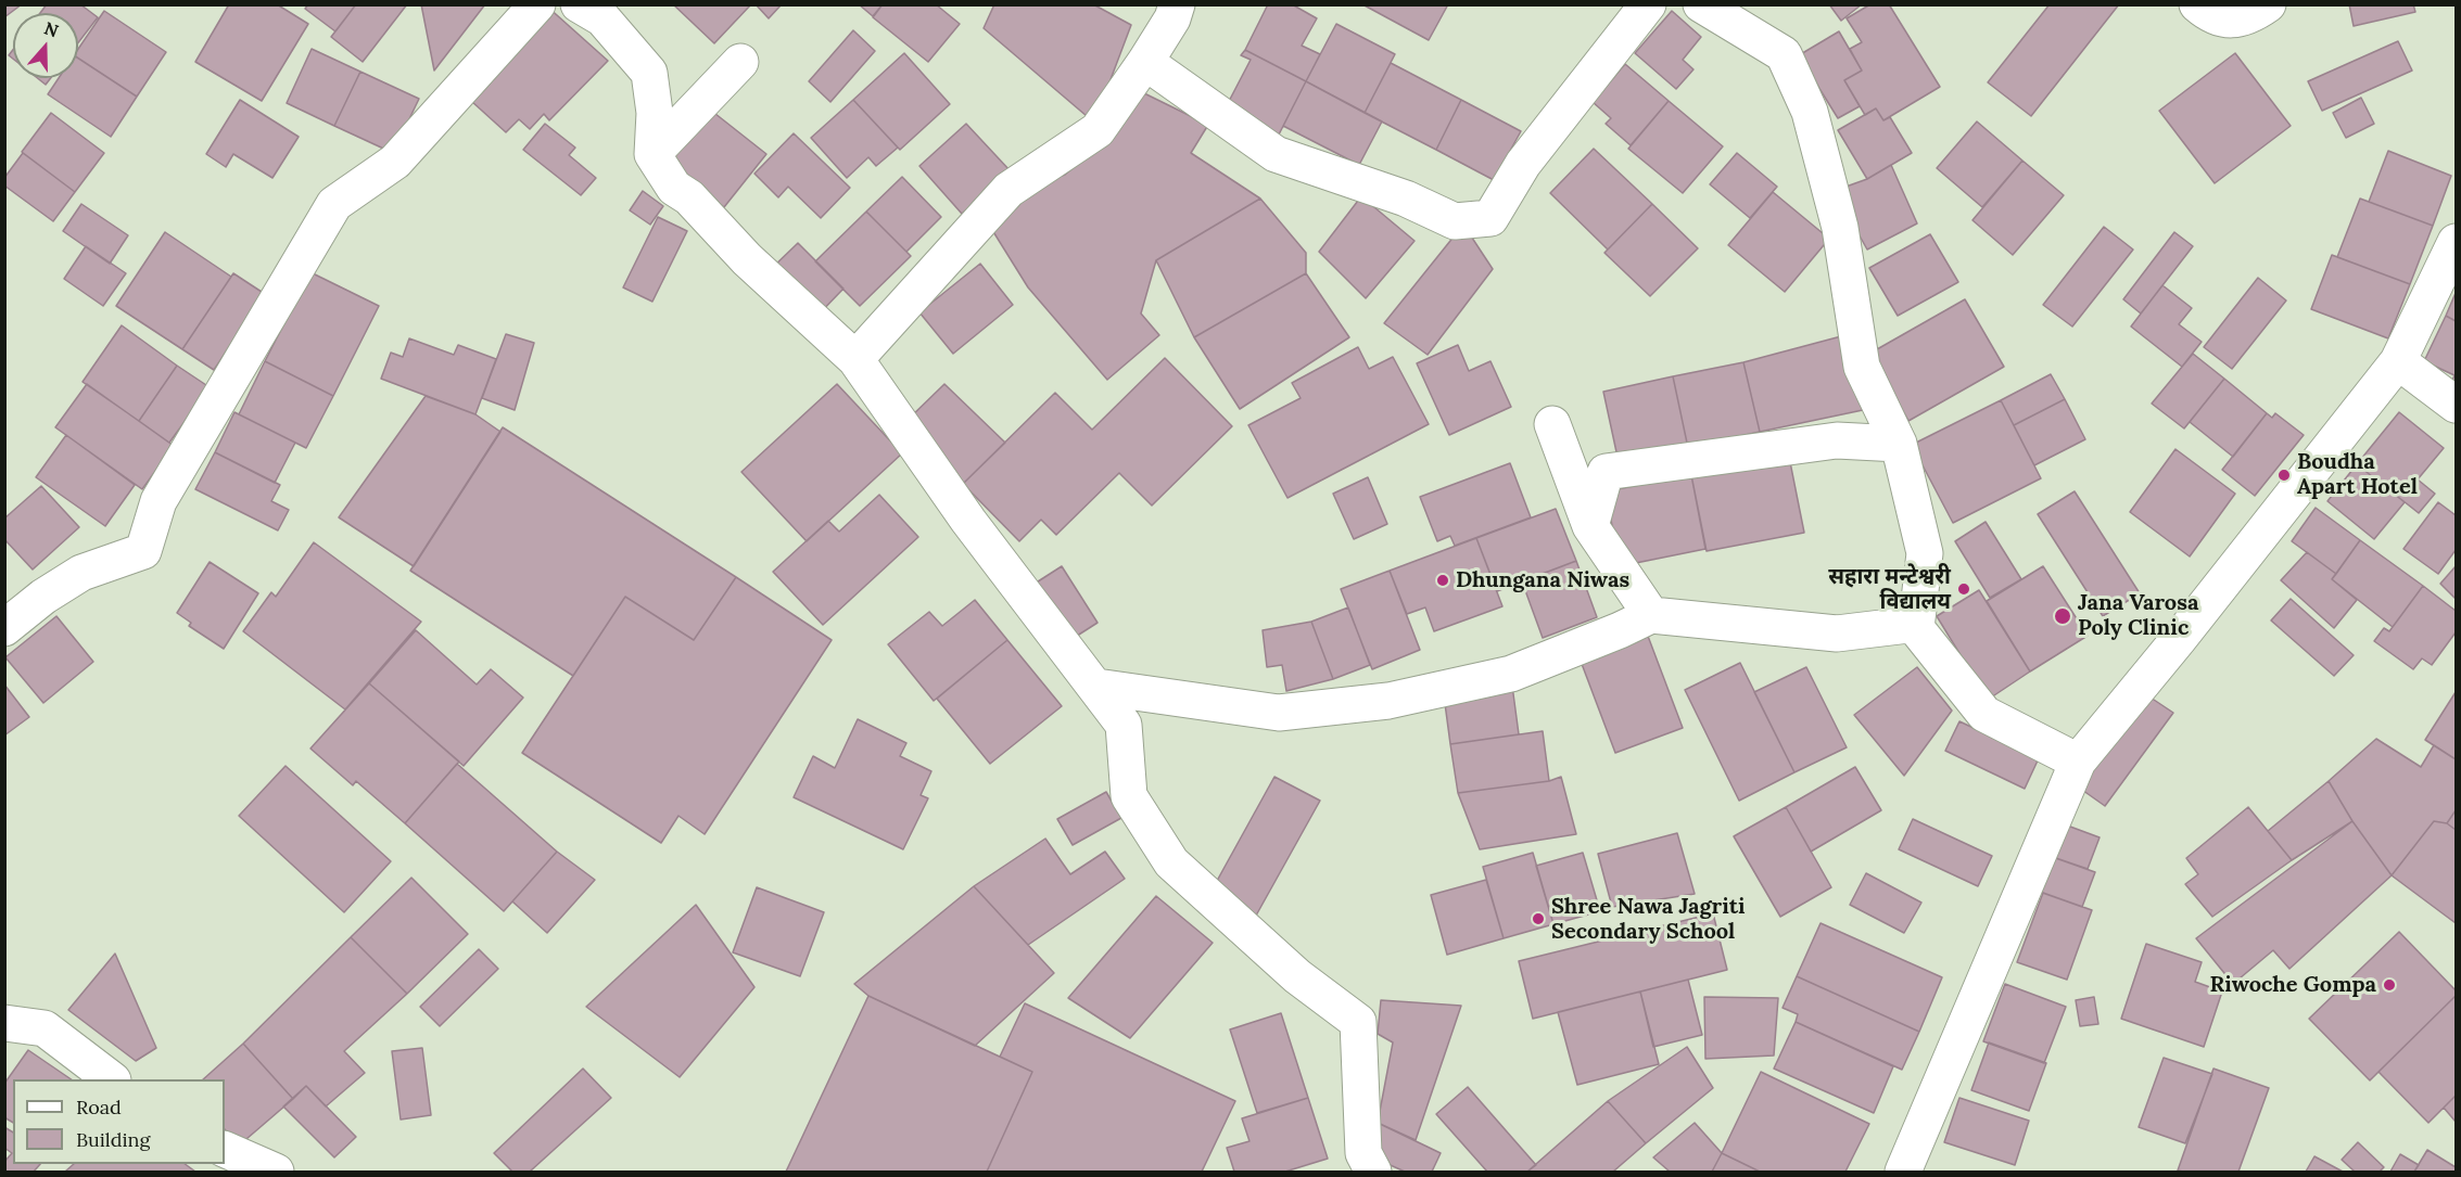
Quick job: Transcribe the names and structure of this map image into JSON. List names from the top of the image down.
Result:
{
  "places": [
    "Boudha Apart Hotel",
    "Dhungana Niwas",
    "सहारा मन्टेश्वरी विद्यालय",
    "Jana Varosa Poly Clinic",
    "Shree Nawa Jagriti Secondary School",
    "Riwoche Gompa"
  ],
  "legend": ["Road", "Building"],
  "north": "top"
}
